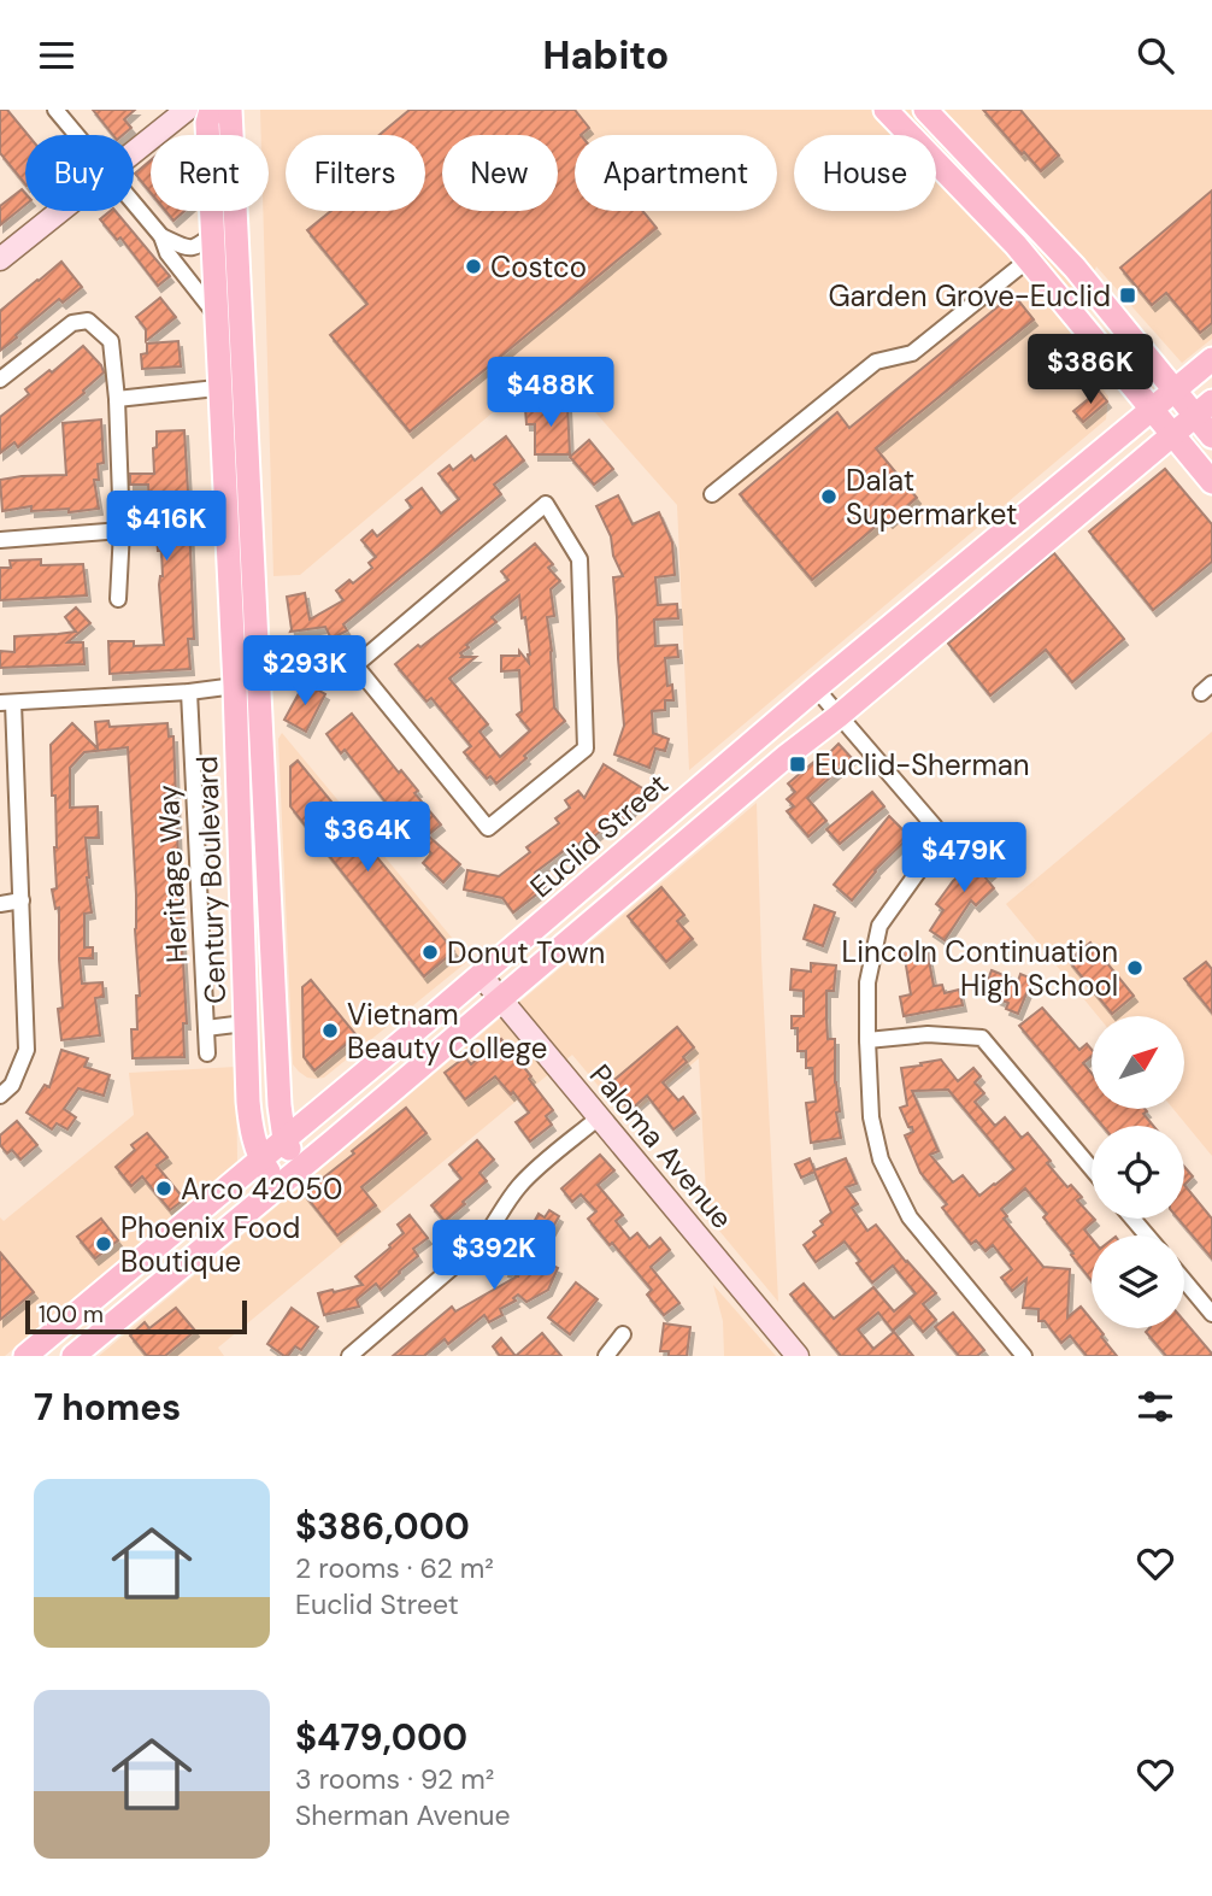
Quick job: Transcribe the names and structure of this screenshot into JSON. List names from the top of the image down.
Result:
{
  "streets": {
    "main road": ["Euclid Street", "Century Boulevard"],
    "street": ["Heritage Way", "Paloma Avenue"]
  },
  "crossings": [
    ["Euclid Street", "Century Boulevard"],
    ["Euclid Street", "Paloma Avenue"]
  ],
  "places": {
    "other": [
      "Costco",
      "Dalat Supermarket",
      "Donut Town",
      "Lincoln Continuation High School",
      "Vietnam Beauty College",
      "Arco 42050",
      "Phoenix Food Boutique"
    ],
    "transit": ["Garden Grove-Euclid", "Euclid-Sherman"]
  },
  "scale_bar": "100 m",
  "north": "top right",
  "page": {
    "header": "Habito",
    "chip": [
      "Buy",
      "Rent",
      "Filters",
      "New",
      "Apartment",
      "House"
    ],
    "price": [
      "$386K",
      "$488K",
      "$416K",
      "$293K",
      "$364K",
      "$479K",
      "$392K"
    ],
    "scale": "100 m",
    "heading": "7 homes",
    "list": [
      {
        "name": "$386,000",
        "note": "2 rooms · 62 m² · Euclid Street"
      },
      {
        "name": "$479,000",
        "note": "3 rooms · 92 m² · Sherman Avenue"
      }
    ]
  }
}
